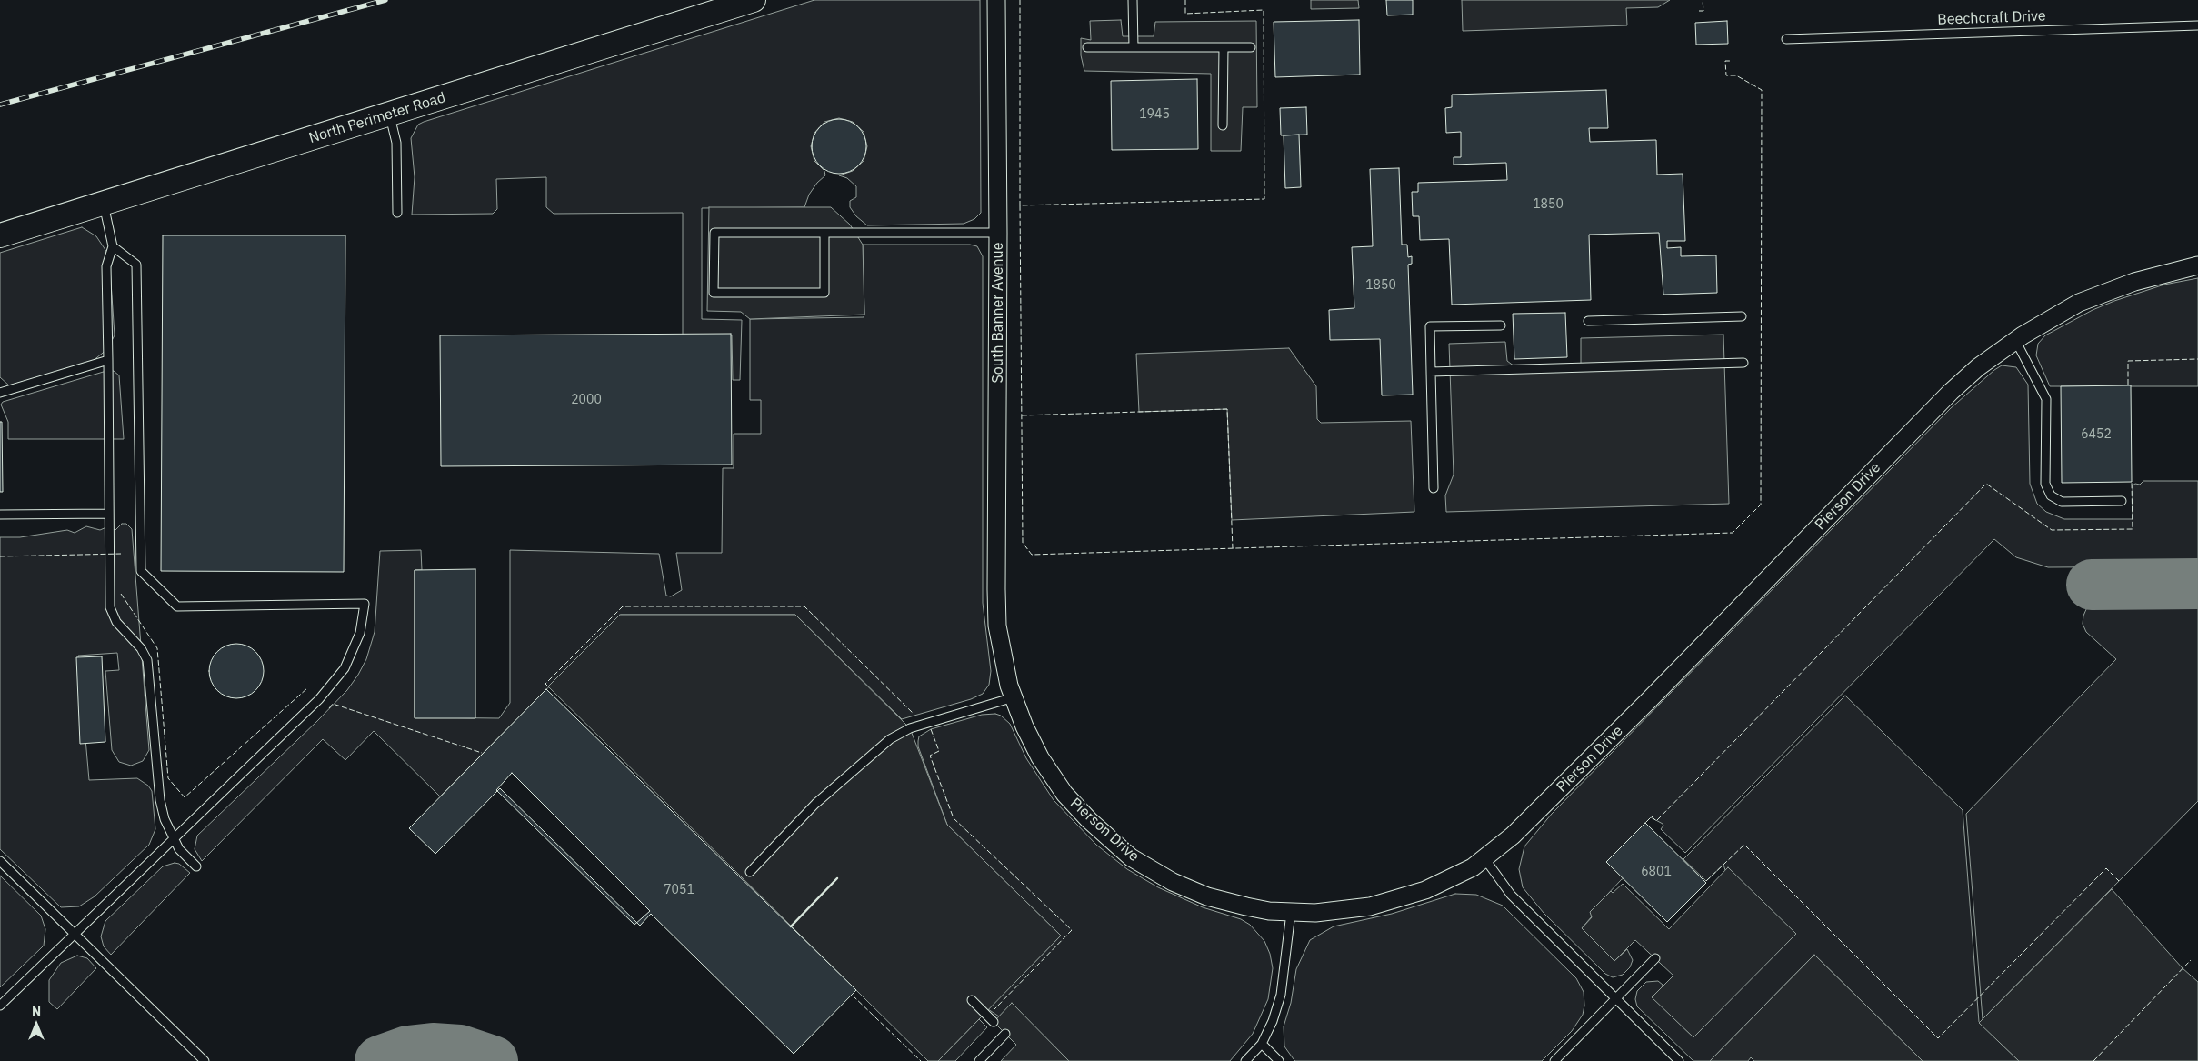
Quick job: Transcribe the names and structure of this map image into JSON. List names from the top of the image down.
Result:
{
  "streets": {
    "street": ["North Perimeter Road", "South Banner Avenue", "Pierson Drive"],
    "lane": ["Beechcraft Drive"]
  },
  "crossings": [
    ["South Banner Avenue", "Pierson Drive"]
  ],
  "house_numbers": [
    "1945",
    "1850",
    "1850",
    "2000",
    "6452",
    "6801",
    "7051"
  ],
  "north": "top"
}
